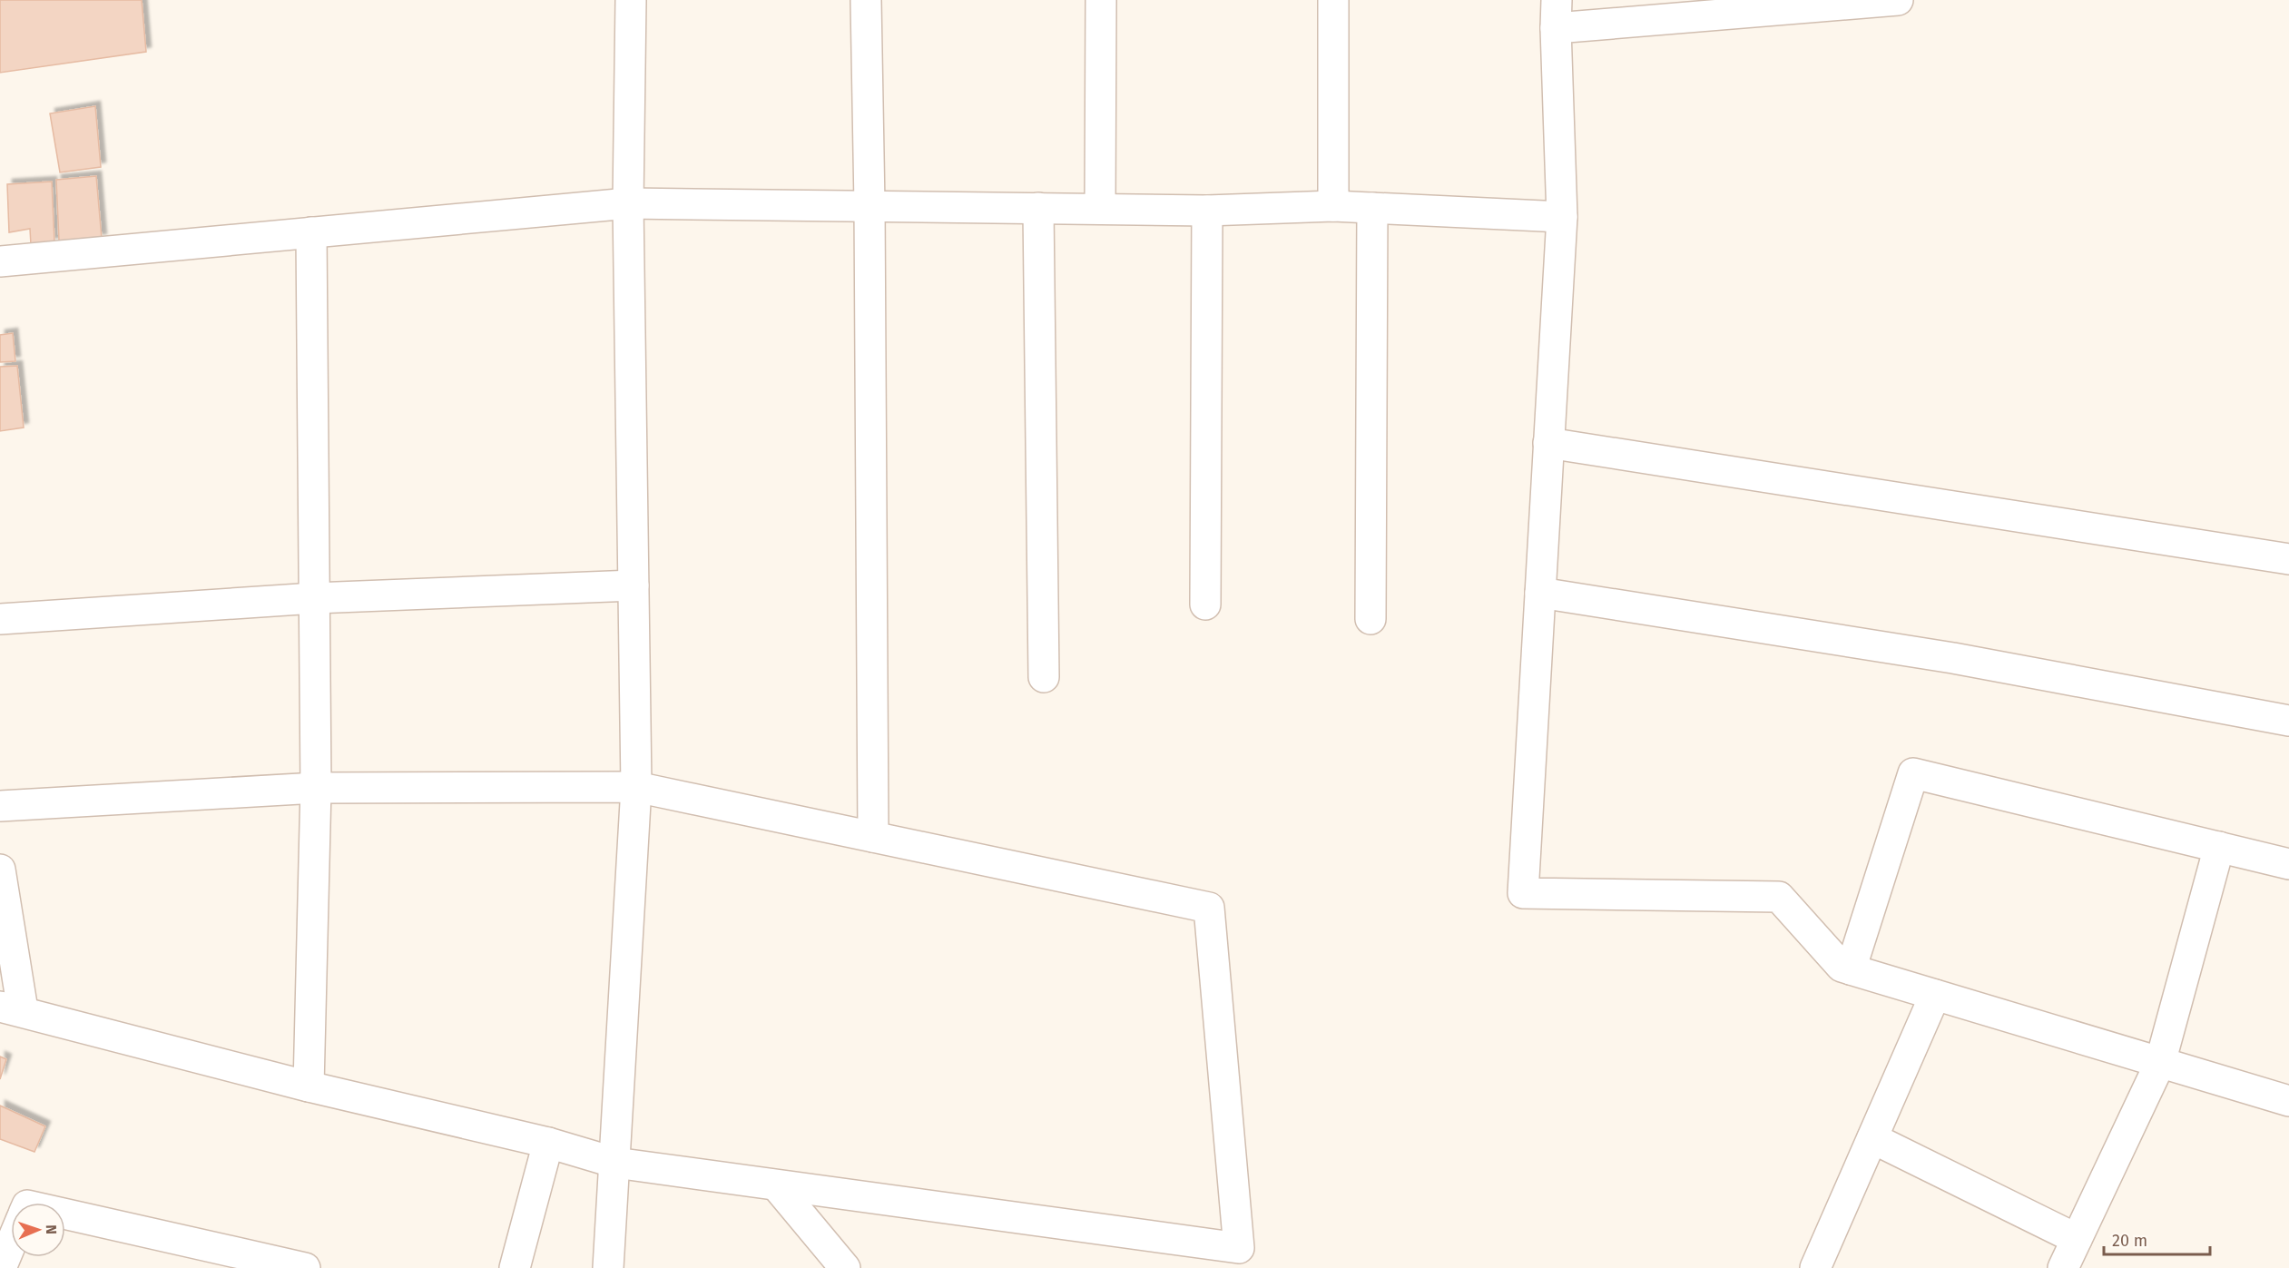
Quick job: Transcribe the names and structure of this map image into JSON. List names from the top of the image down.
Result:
{
  "scale_bar": "20 m",
  "north": "right"
}
